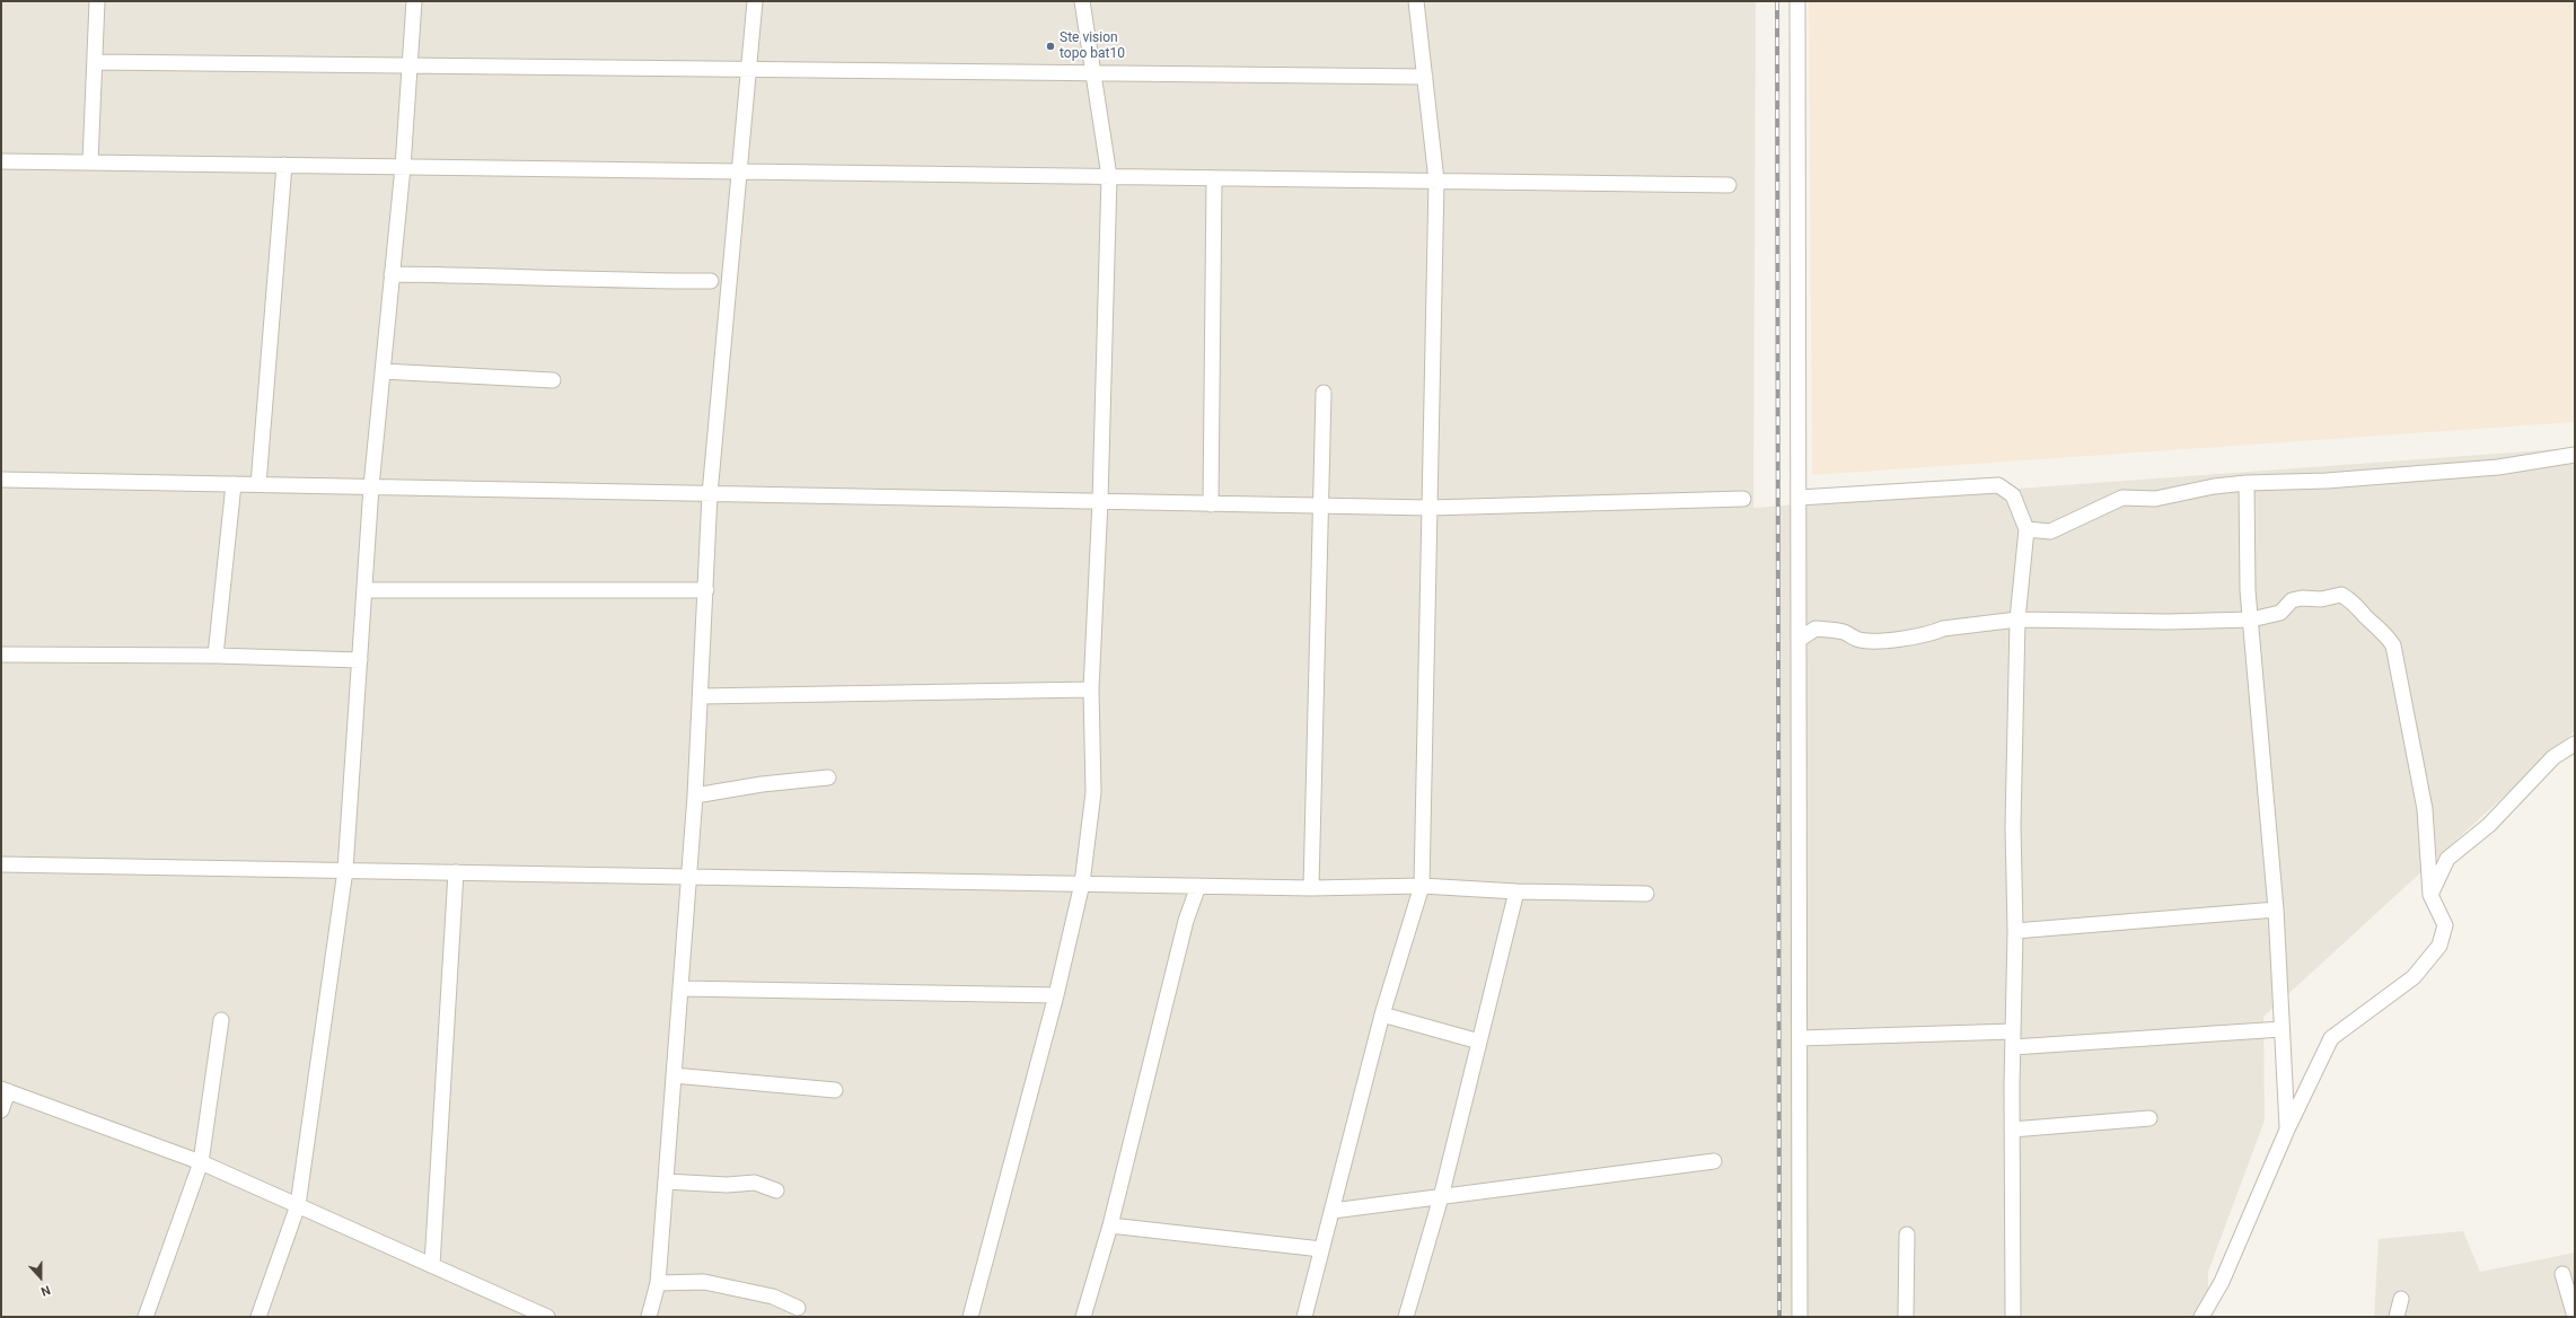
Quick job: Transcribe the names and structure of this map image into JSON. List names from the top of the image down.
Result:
{
  "places": ["Ste vision topo bat10"],
  "north": "bottom"
}
